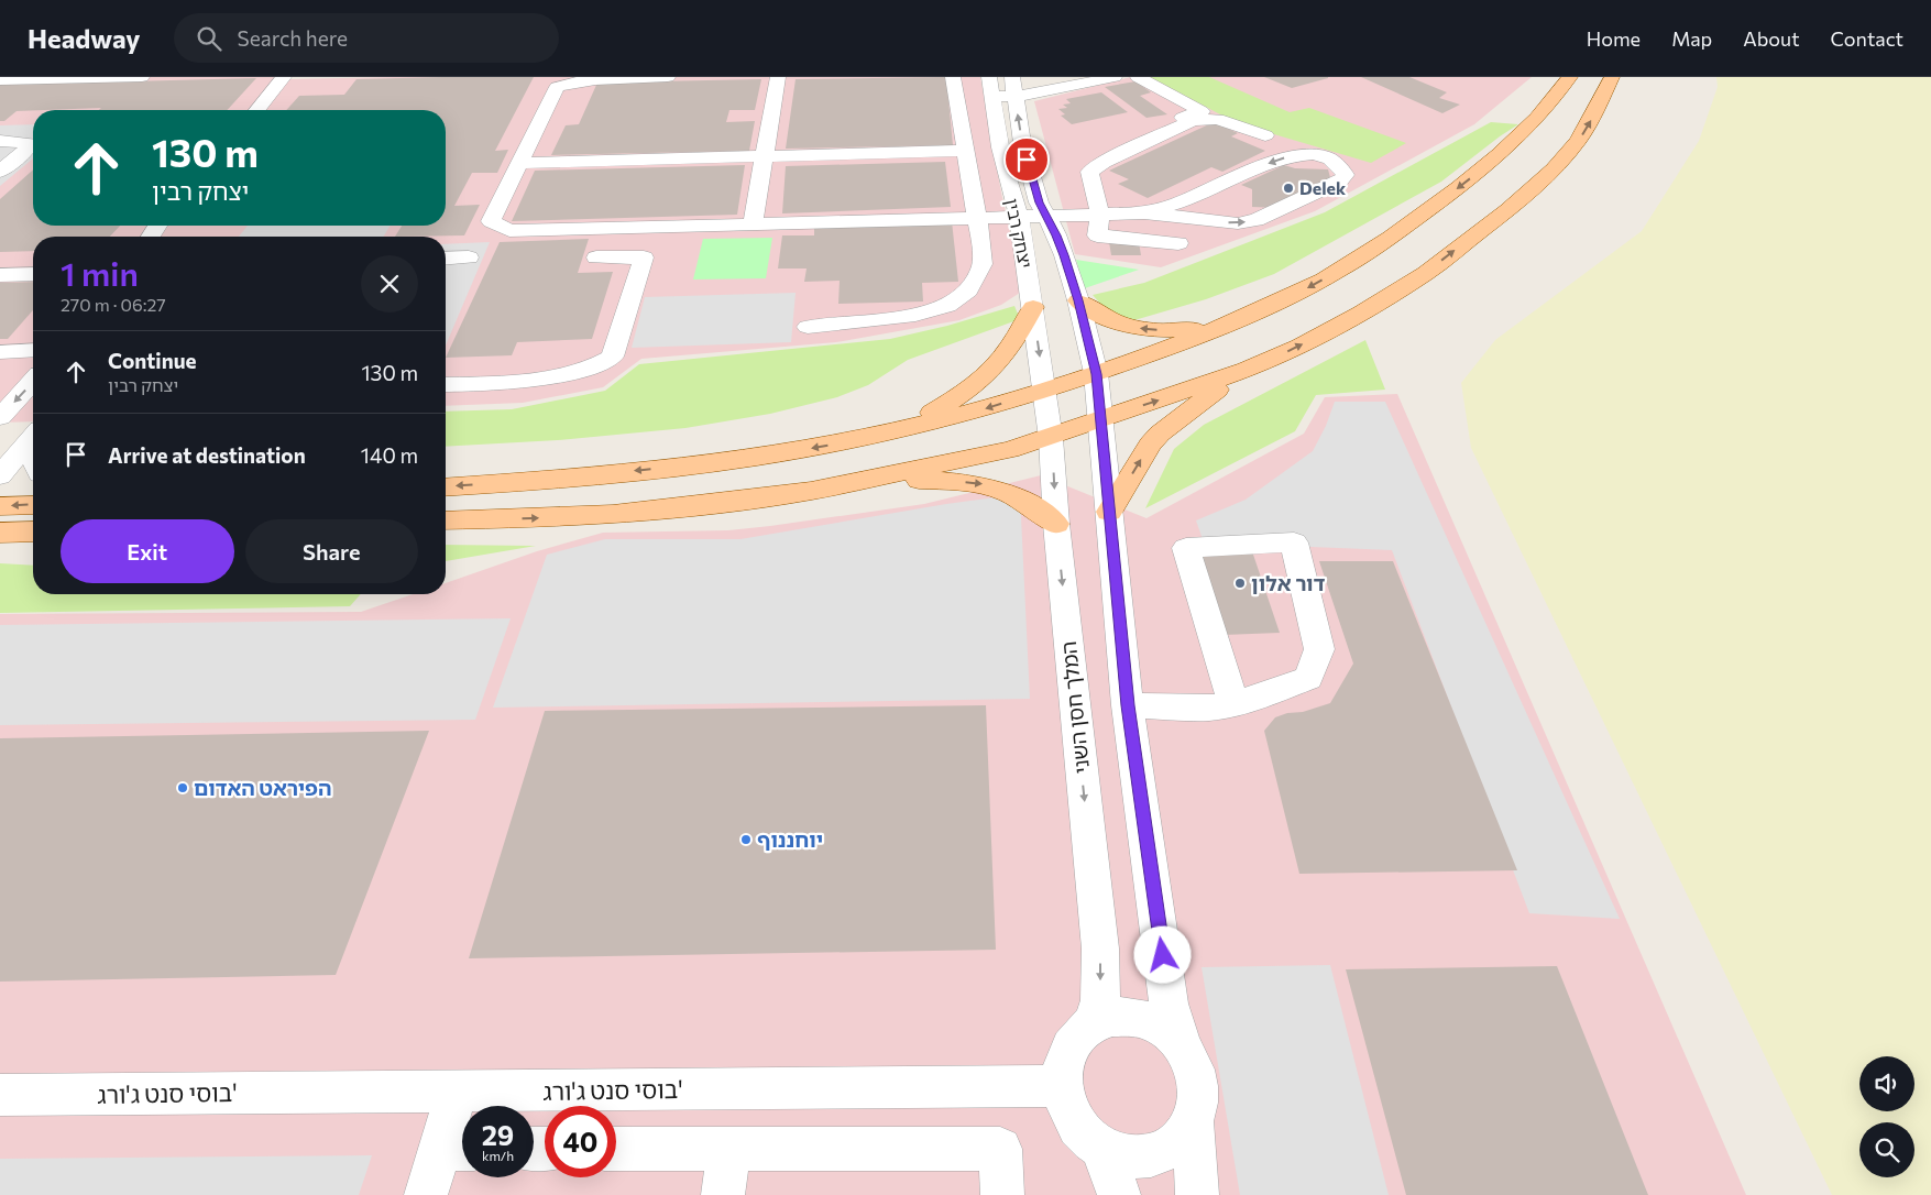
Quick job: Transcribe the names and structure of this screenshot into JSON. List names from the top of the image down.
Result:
{
  "streets": {
    "street": ["יצחק רבין", "המלך חסן השני", "בוסי סנט ג'ורג'"]
  },
  "crossings": [
    ["יצחק רבין", "המלך חסן השני"],
    ["המלך חסן השני", "בוסי סנט ג'ורג'"]
  ],
  "places": [
    "Delek",
    "דור אלון",
    "הפיראט האדום",
    "יוחננוף"
  ],
  "page": {
    "header": "Headway",
    "search": "Search here",
    "nav": [
      "Home",
      "Map",
      "About",
      "Contact"
    ],
    "turn": ["130 m", "יצחק רבין"],
    "heading": ["1 min", "270 m · 06:27"],
    "list": [
      {
        "name": "Continue",
        "note": "יצחק רבין",
        "value": "130 m"
      },
      {
        "name": "Arrive at destination",
        "value": "140 m"
      }
    ],
    "buttons": ["Exit", "Share"],
    "speed": "29 km/h",
    "limit": "40"
  }
}
